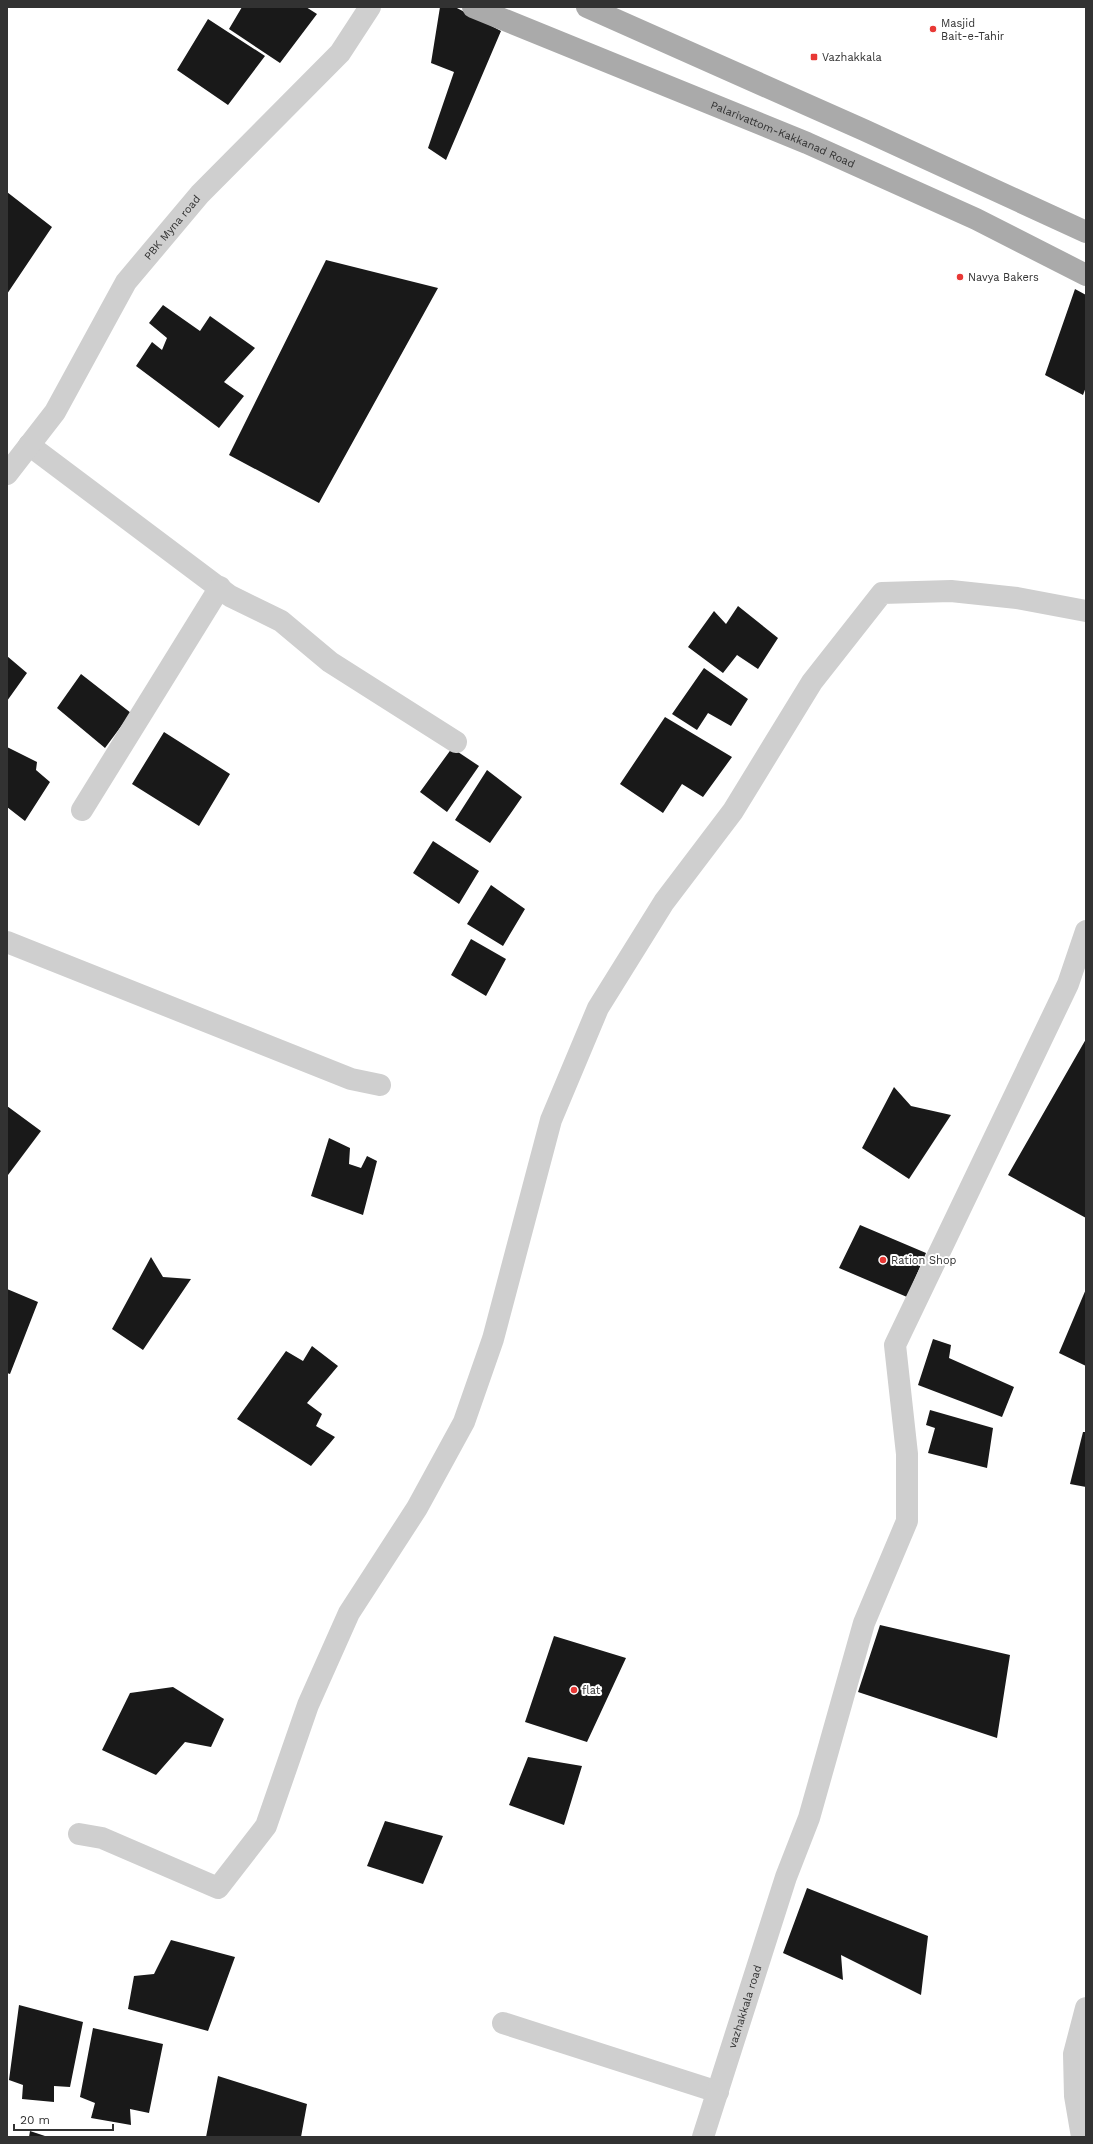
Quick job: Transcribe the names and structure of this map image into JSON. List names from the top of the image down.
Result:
{
  "streets": {
    "main road": ["Palarivattom-Kakkanad Road"],
    "street": ["PBK Myna road", "vazhakkala road"]
  },
  "places": {
    "other": [
      "Masjid Bait-e-Tahir",
      "Navya Bakers",
      "Ration Shop",
      "flat"
    ],
    "transit": ["Vazhakkala"]
  },
  "scale_bar": "20 m"
}
